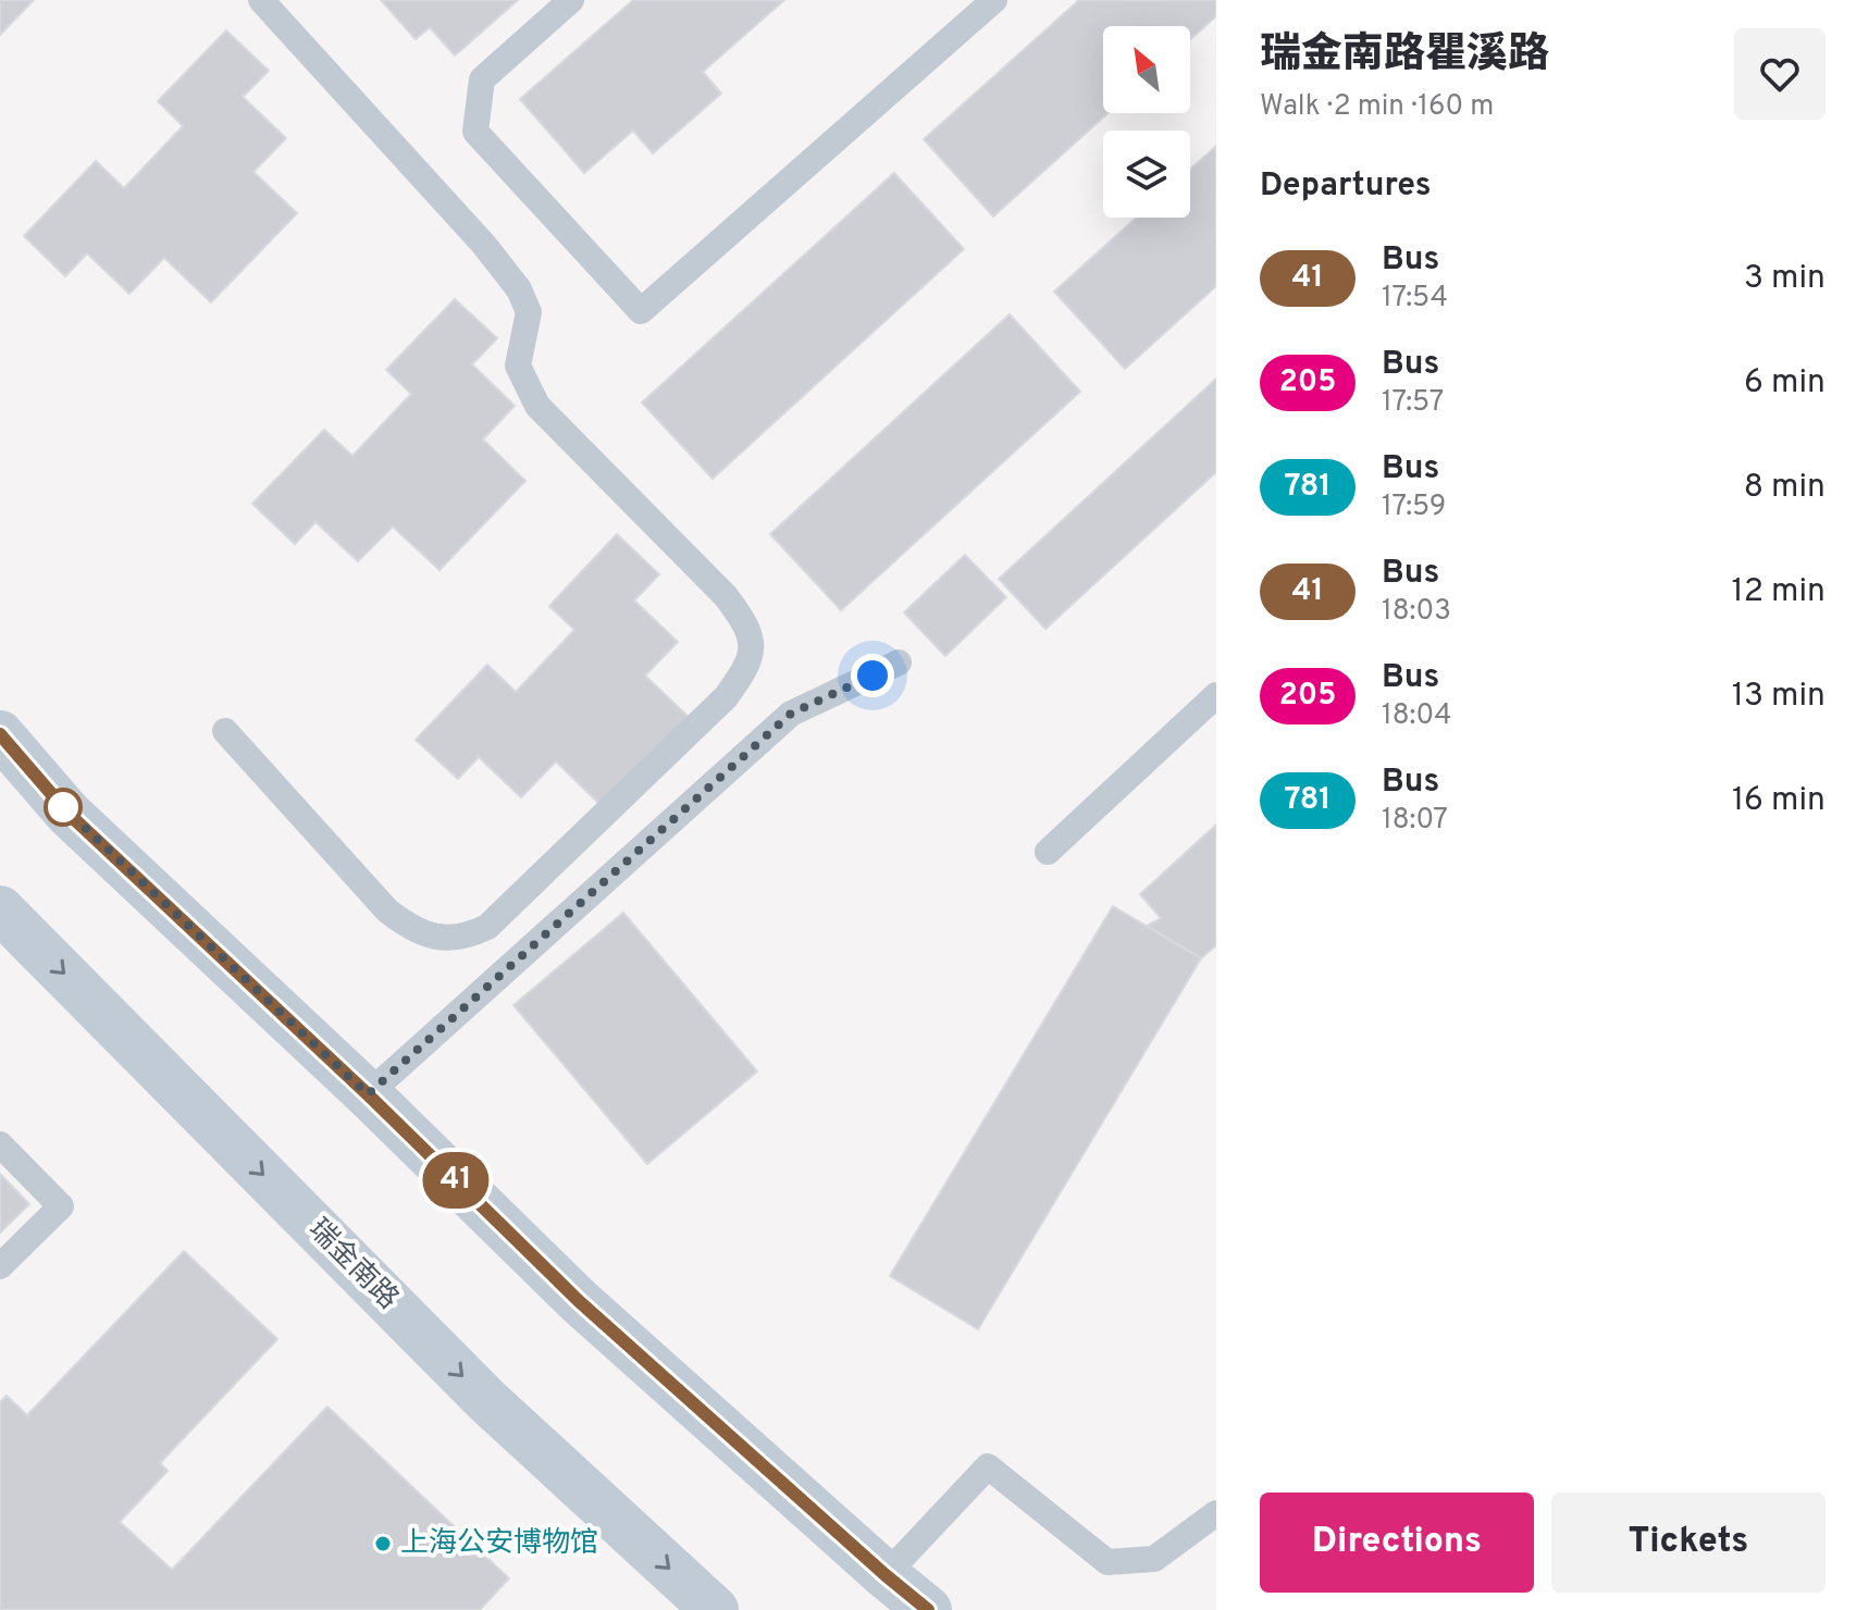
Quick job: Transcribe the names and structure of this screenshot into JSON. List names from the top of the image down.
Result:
{
  "streets": {
    "main road": ["瑞金南路"]
  },
  "places": ["上海公安博物馆"],
  "lines": ["bus line 41"],
  "north": "top left",
  "page": {
    "on_map": "41",
    "heading": [
      ["瑞金南路瞿溪路", "Walk · 2 min · 160 m"],
      "Departures"
    ],
    "list": [
      {
        "mark": "41",
        "name": "Bus",
        "note": "17:54",
        "value": "3 min"
      },
      {
        "mark": "205",
        "name": "Bus",
        "note": "17:57",
        "value": "6 min"
      },
      {
        "mark": "781",
        "name": "Bus",
        "note": "17:59",
        "value": "8 min"
      },
      {
        "mark": "41",
        "name": "Bus",
        "note": "18:03",
        "value": "12 min"
      },
      {
        "mark": "205",
        "name": "Bus",
        "note": "18:04",
        "value": "13 min"
      },
      {
        "mark": "781",
        "name": "Bus",
        "note": "18:07",
        "value": "16 min"
      }
    ],
    "buttons": ["Directions", "Tickets"]
  }
}
